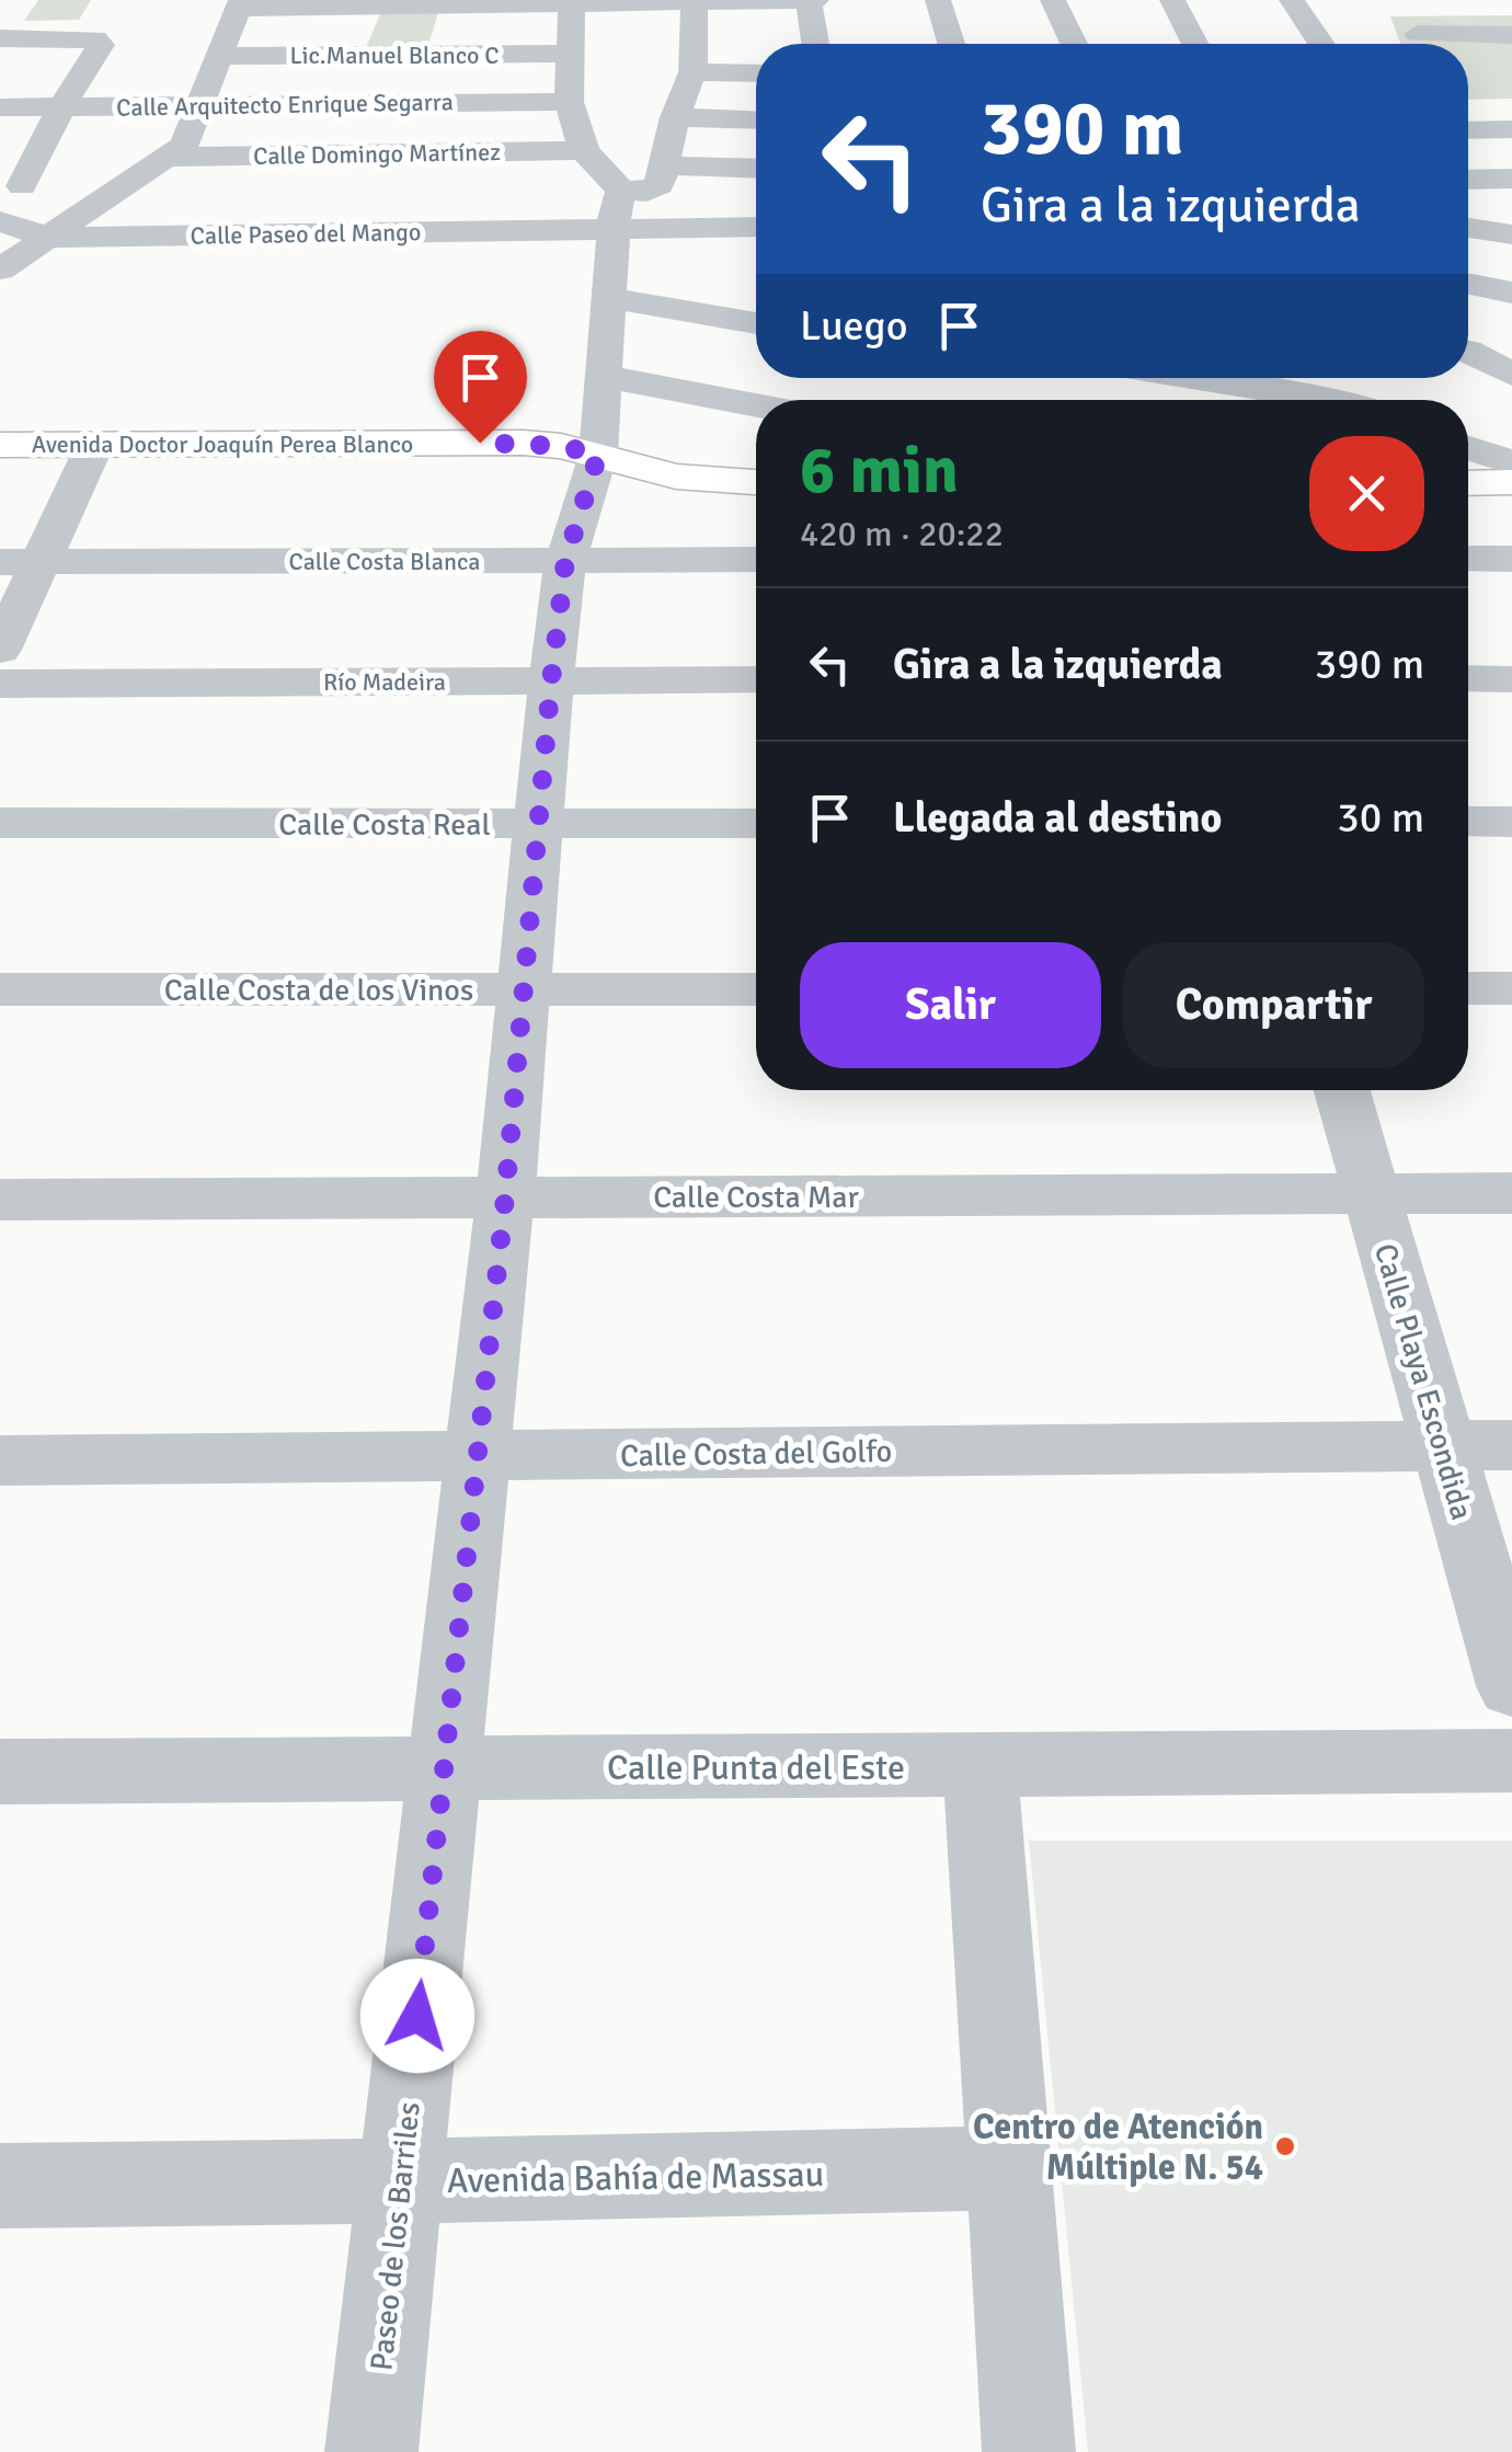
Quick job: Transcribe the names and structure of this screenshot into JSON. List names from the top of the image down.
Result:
{
  "streets": {
    "main road": ["Avenida Doctor Joaquín Perea Blanco"],
    "street": [
      "Lic.Manuel Blanco C",
      "Calle Arquitecto Enrique Segarra",
      "Calle Domingo Martínez",
      "Calle Paseo del Mango",
      "Calle Costa Blanca",
      "Río Madeira",
      "Calle Costa Real",
      "Calle Costa de los Vinos",
      "Calle Costa Mar",
      "Calle Playa Escondida",
      "Calle Costa del Golfo",
      "Calle Punta del Este",
      "Avenida Bahía de Massau",
      "Paseo de los Barriles"
    ]
  },
  "crossings": [
    ["Calle Paseo del Mango", "Paseo de los Barriles"],
    ["Avenida Doctor Joaquín Perea Blanco", "Paseo de los Barriles"],
    ["Calle Costa Blanca", "Paseo de los Barriles"],
    ["Río Madeira", "Paseo de los Barriles"],
    ["Calle Costa Real", "Paseo de los Barriles"],
    ["Calle Costa de los Vinos", "Paseo de los Barriles"],
    ["Calle Costa Mar", "Calle Playa Escondida"],
    ["Calle Costa Mar", "Paseo de los Barriles"],
    ["Calle Playa Escondida", "Calle Costa del Golfo"],
    ["Calle Costa del Golfo", "Paseo de los Barriles"],
    ["Calle Punta del Este", "Paseo de los Barriles"],
    ["Avenida Bahía de Massau", "Paseo de los Barriles"]
  ],
  "places": ["Centro de Atención Múltiple N. 54"],
  "page": {
    "turn": ["390 m", "Gira a la izquierda"],
    "then": "Luego",
    "heading": ["6 min", "420 m · 20:22"],
    "list": [
      {
        "name": "Gira a la izquierda",
        "value": "390 m"
      },
      {
        "name": "Llegada al destino",
        "value": "30 m"
      }
    ],
    "buttons": ["Salir", "Compartir"]
  }
}
